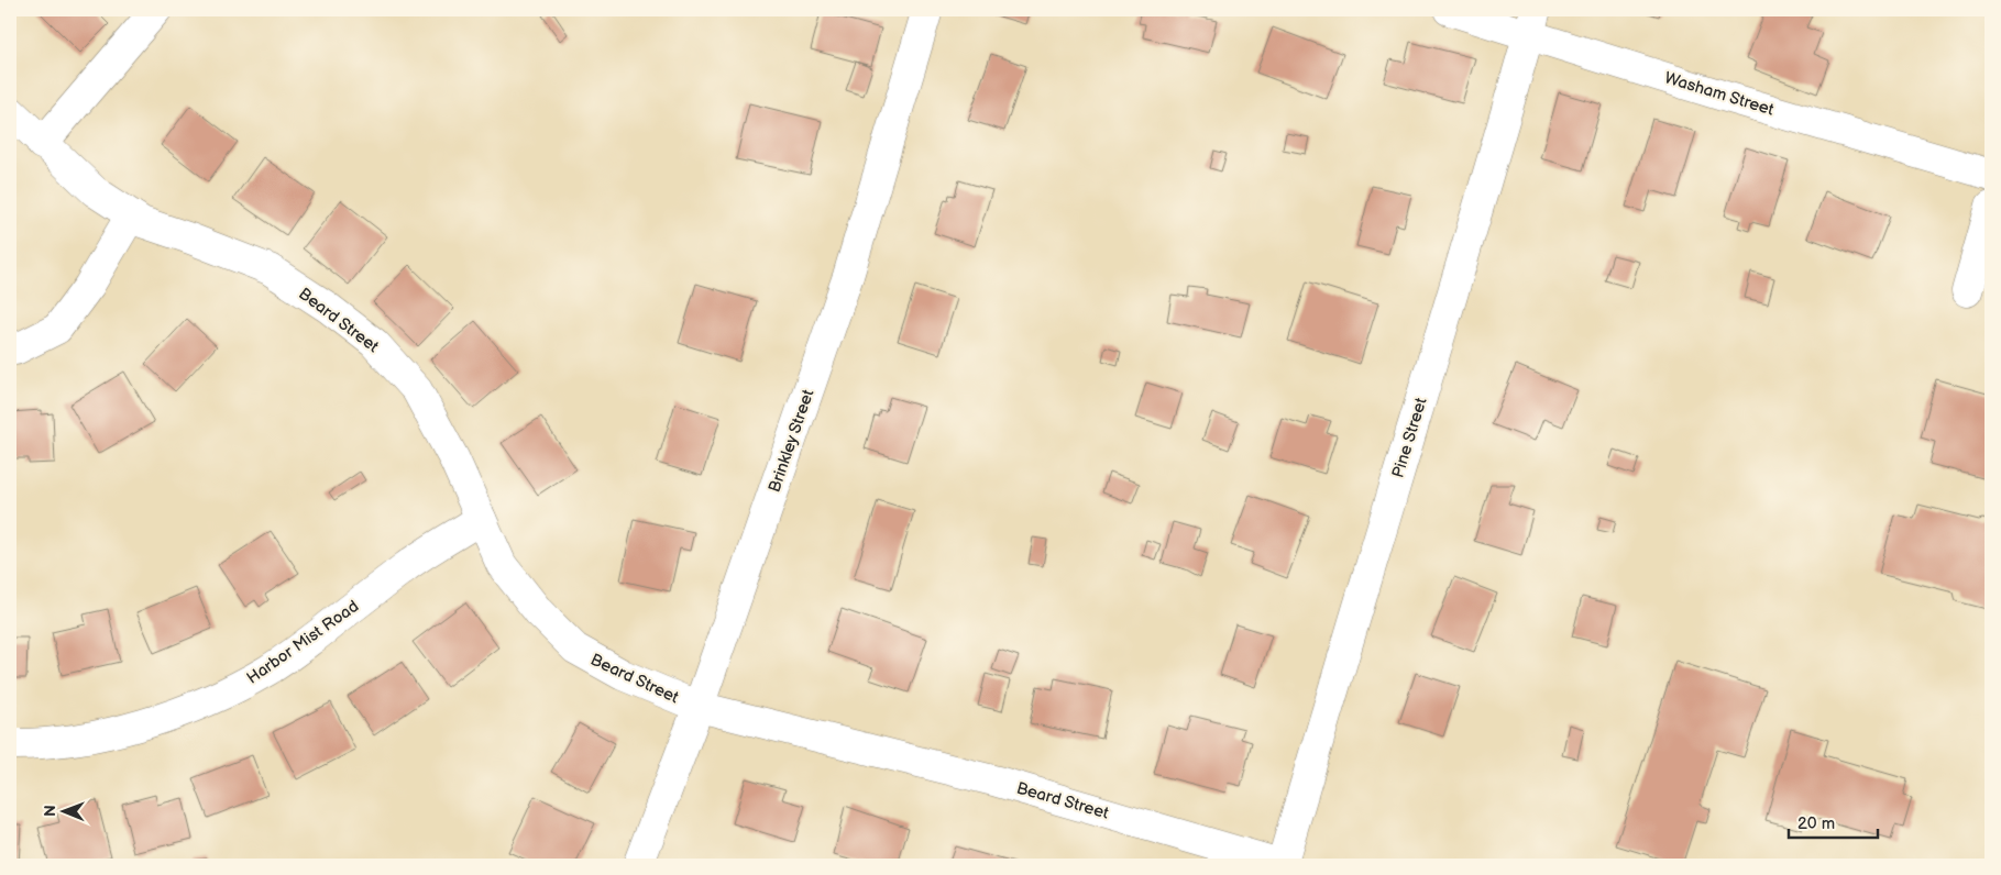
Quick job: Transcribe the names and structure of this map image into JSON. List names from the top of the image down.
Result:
{
  "streets": {
    "street": [
      "Washam Street",
      "Beard Street",
      "Pine Street",
      "Brinkley Street",
      "Harbor Mist Road"
    ]
  },
  "crossings": [
    ["Washam Street", "Pine Street"],
    ["Beard Street", "Pine Street"],
    ["Beard Street", "Brinkley Street"],
    ["Beard Street", "Harbor Mist Road"]
  ],
  "scale_bar": "20 m",
  "north": "left"
}
